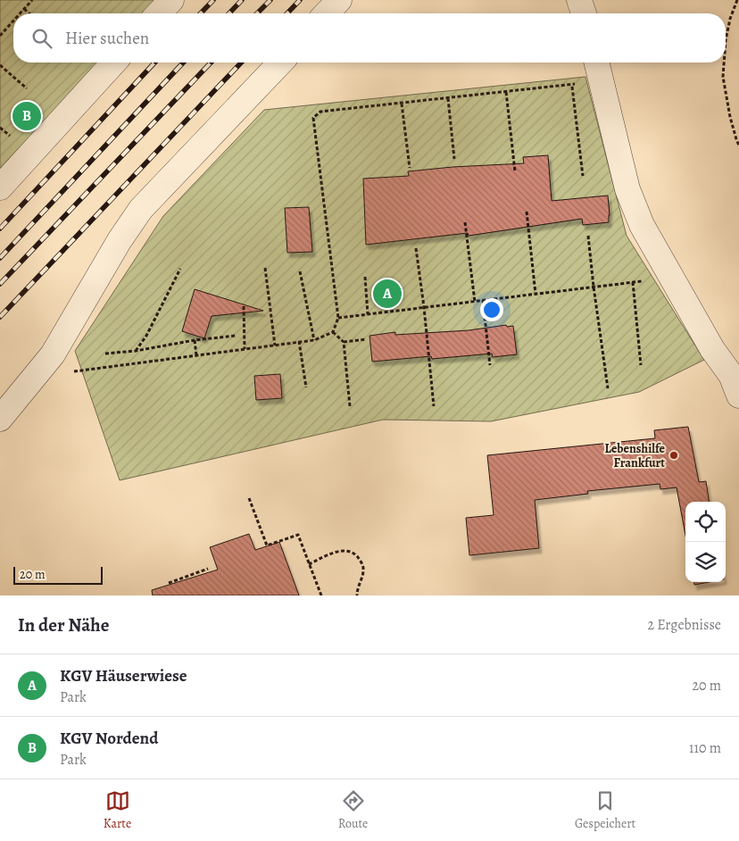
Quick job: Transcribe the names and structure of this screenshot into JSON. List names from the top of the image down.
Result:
{
  "places": ["Lebenshilfe Frankfurt"],
  "scale_bar": "20 m",
  "page": {
    "search": "Hier suchen",
    "pins": ["B", "A"],
    "scale": "20 m",
    "heading": ["In der Nähe", "2 Ergebnisse"],
    "list": [
      {
        "mark": "A",
        "name": "KGV Häuserwiese",
        "note": "Park",
        "value": "20 m"
      },
      {
        "mark": "B",
        "name": "KGV Nordend",
        "note": "Park",
        "value": "110 m"
      }
    ],
    "nav": ["Karte", "Route", "Gespeichert"]
  }
}
